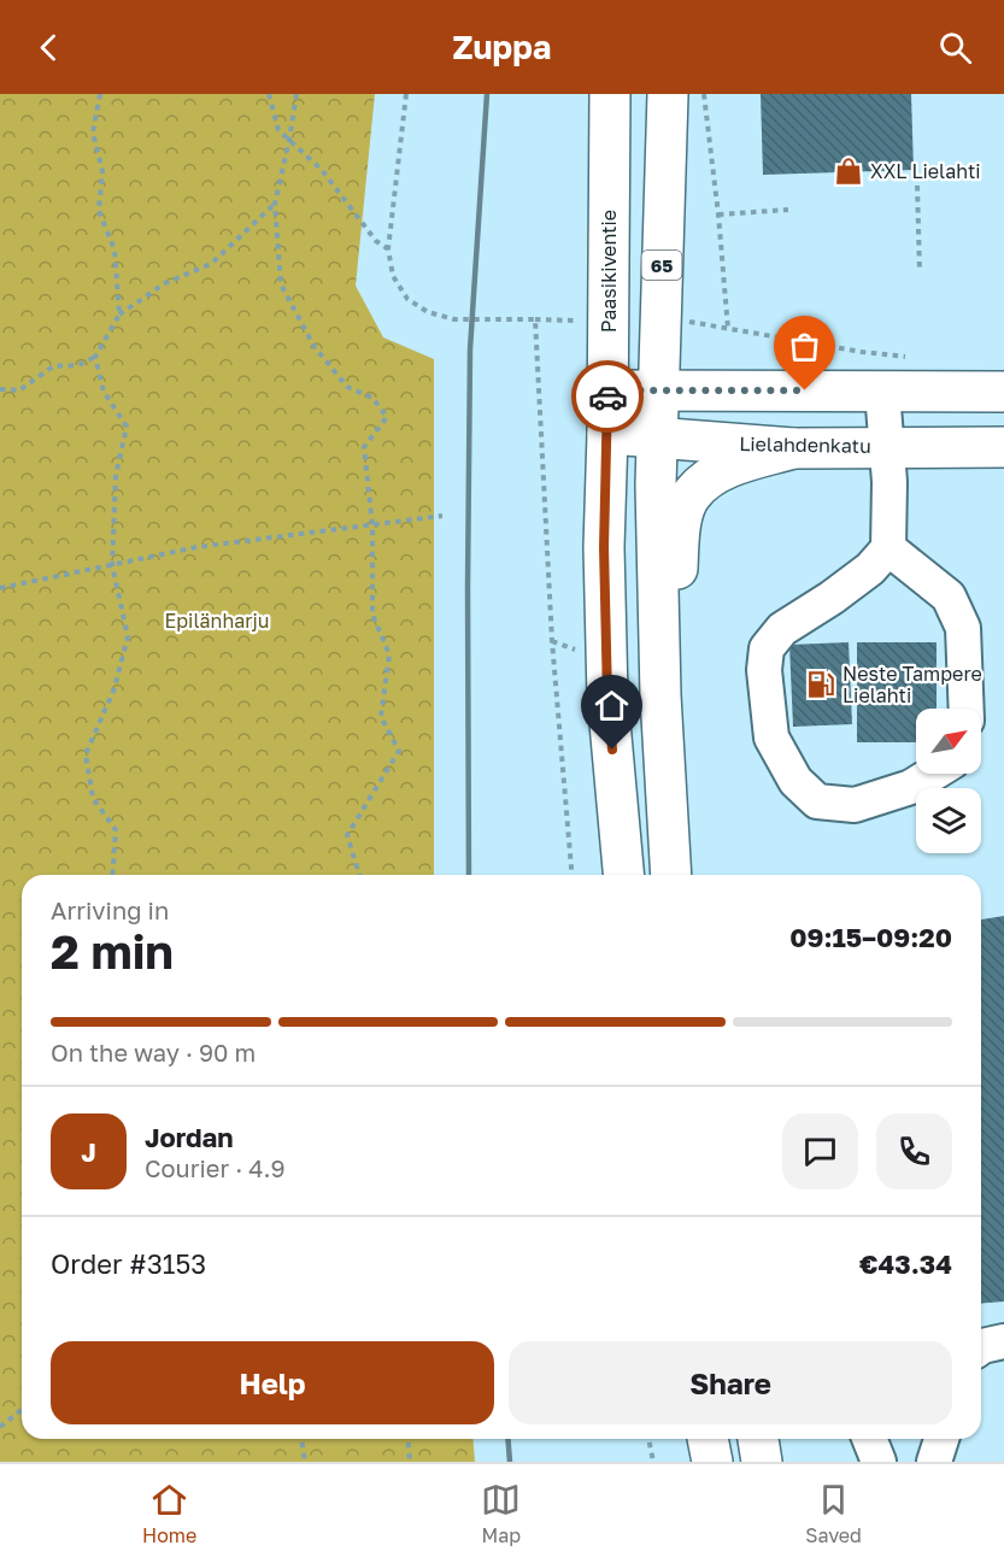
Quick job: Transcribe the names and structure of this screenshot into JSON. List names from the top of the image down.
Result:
{
  "streets": {
    "main road": ["65", "Paasikiventie", "Lielahdenkatu"]
  },
  "crossings": [
    ["65", "Lielahdenkatu"],
    ["Paasikiventie", "Lielahdenkatu"]
  ],
  "parks": ["Epilänharju"],
  "places": {
    "shop": ["XXL Lielahti"],
    "fuel station": ["Neste Tampere Lielahti"]
  },
  "north": "top right",
  "page": {
    "header": "Zuppa",
    "heading": ["2 min", "Arriving in", "09:15–09:20"],
    "panel": [
      "Jordan",
      "Courier · 4.9",
      "Order #3153",
      "€43.34"
    ],
    "bar": "On the way · 90 m",
    "round": "J",
    "buttons": ["Help", "Share"],
    "tabs": ["Home", "Map", "Saved"]
  }
}
